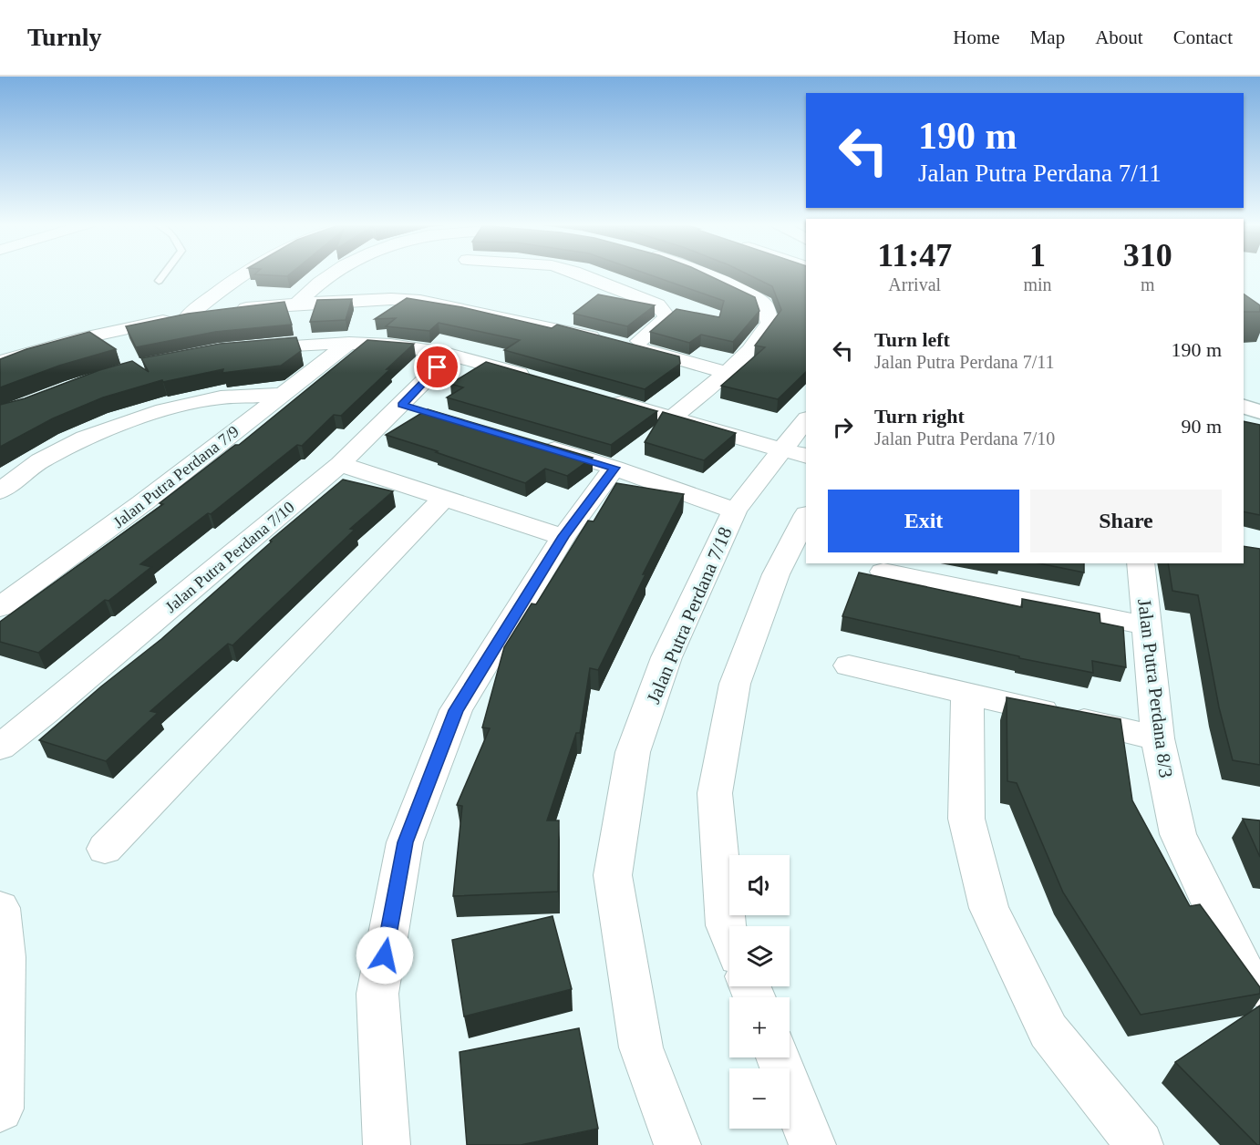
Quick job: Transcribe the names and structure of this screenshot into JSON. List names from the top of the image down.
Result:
{
  "streets": {
    "street": [
      "Jalan Putra Perdana 7/9",
      "Jalan Putra Perdana 7/10",
      "Jalan Putra Perdana 7/18",
      "Jalan Putra Perdana 8/3"
    ]
  },
  "page": {
    "header": "Turnly",
    "nav": [
      "Home",
      "Map",
      "About",
      "Contact"
    ],
    "turn": ["190 m", "Jalan Putra Perdana 7/11"],
    "eta": [
      "11:47",
      "Arrival",
      "1",
      "min",
      "310",
      "m"
    ],
    "list": [
      {
        "name": "Turn left",
        "note": "Jalan Putra Perdana 7/11",
        "value": "190 m"
      },
      {
        "name": "Turn right",
        "note": "Jalan Putra Perdana 7/10",
        "value": "90 m"
      }
    ],
    "buttons": ["Exit", "Share"],
    "map_buttons": ["+", "−"]
  }
}
